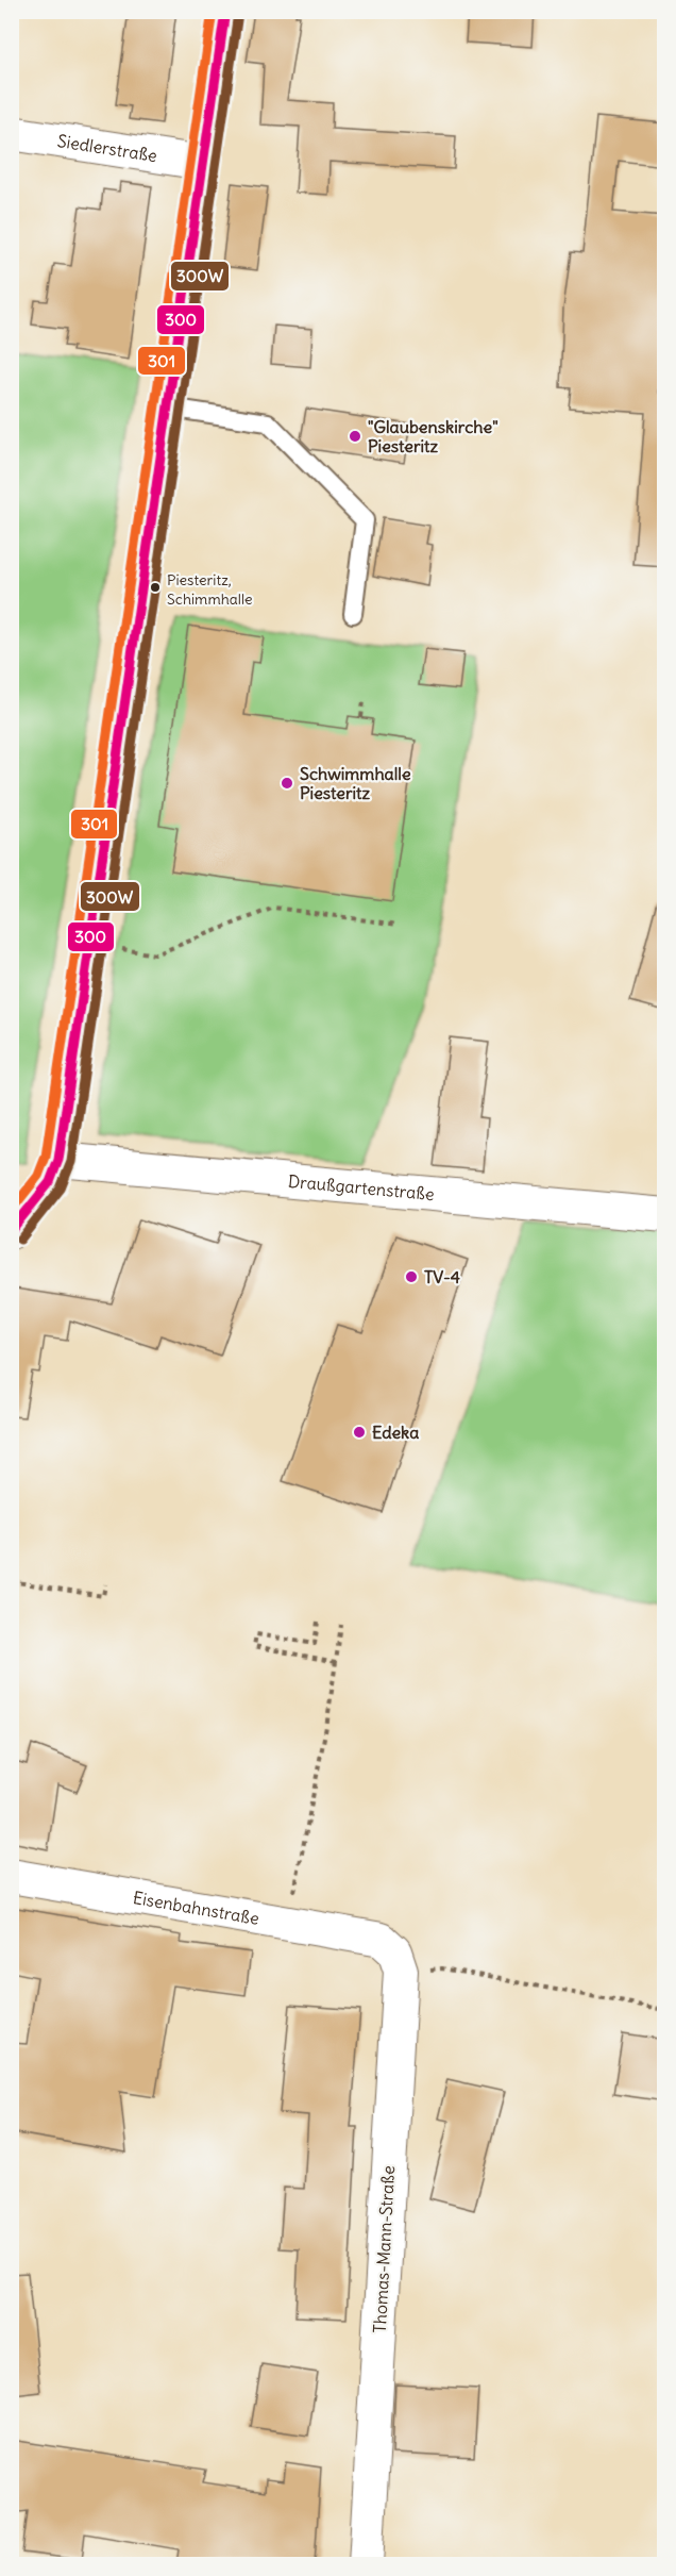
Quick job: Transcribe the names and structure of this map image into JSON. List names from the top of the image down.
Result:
{
  "streets": {
    "street": [
      "Siedlerstraße",
      "Draußgartenstraße",
      "Eisenbahnstraße",
      "Thomas-Mann-Straße"
    ]
  },
  "crossings": [
    ["Eisenbahnstraße", "Thomas-Mann-Straße"]
  ],
  "places": [
    "\"Glaubenskirche\" Piesteritz",
    "Piesteritz, Schimmhalle",
    "Schwimmhalle Piesteritz",
    "TV-4",
    "Edeka"
  ],
  "lines": ["transit line 300", "transit line 301", "transit line 300W"]
}
